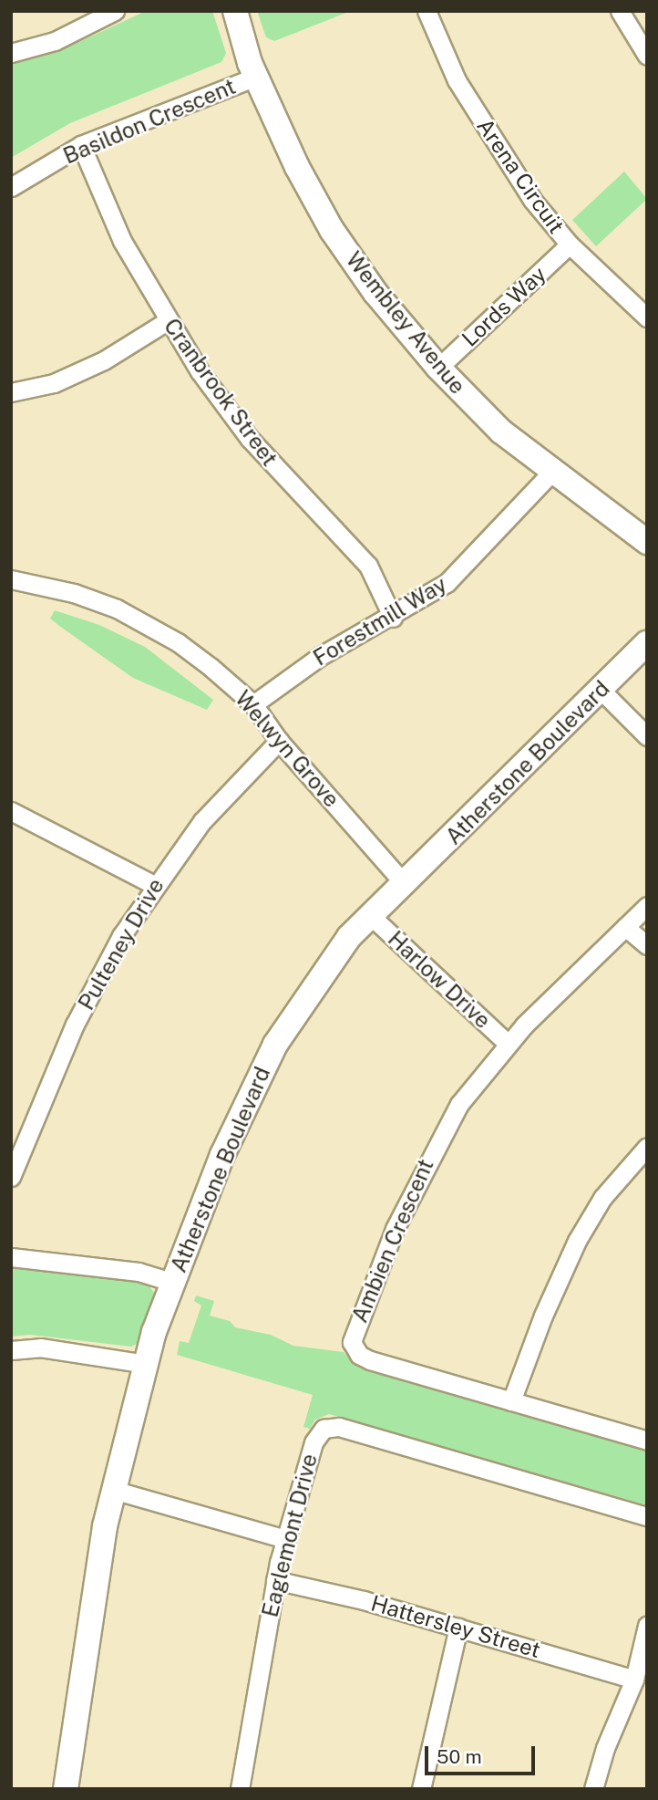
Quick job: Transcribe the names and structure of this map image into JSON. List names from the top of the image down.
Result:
{
  "streets": {
    "street": [
      "Basildon Crescent",
      "Arena Circuit",
      "Lords Way",
      "Wembley Avenue",
      "Cranbrook Street",
      "Forestmill Way",
      "Welwyn Grove",
      "Atherstone Boulevard",
      "Pulteney Drive",
      "Harlow Drive",
      "Ambien Crescent",
      "Eaglemont Drive",
      "Hattersley Street"
    ]
  },
  "crossings": [
    ["Basildon Crescent", "Wembley Avenue"],
    ["Basildon Crescent", "Cranbrook Street"],
    ["Arena Circuit", "Lords Way"],
    ["Lords Way", "Wembley Avenue"],
    ["Wembley Avenue", "Forestmill Way"],
    ["Cranbrook Street", "Forestmill Way"],
    ["Forestmill Way", "Welwyn Grove"],
    ["Welwyn Grove", "Atherstone Boulevard"],
    ["Welwyn Grove", "Pulteney Drive"],
    ["Atherstone Boulevard", "Harlow Drive"],
    ["Harlow Drive", "Ambien Crescent"],
    ["Eaglemont Drive", "Hattersley Street"]
  ],
  "scale_bar": "50 m"
}
